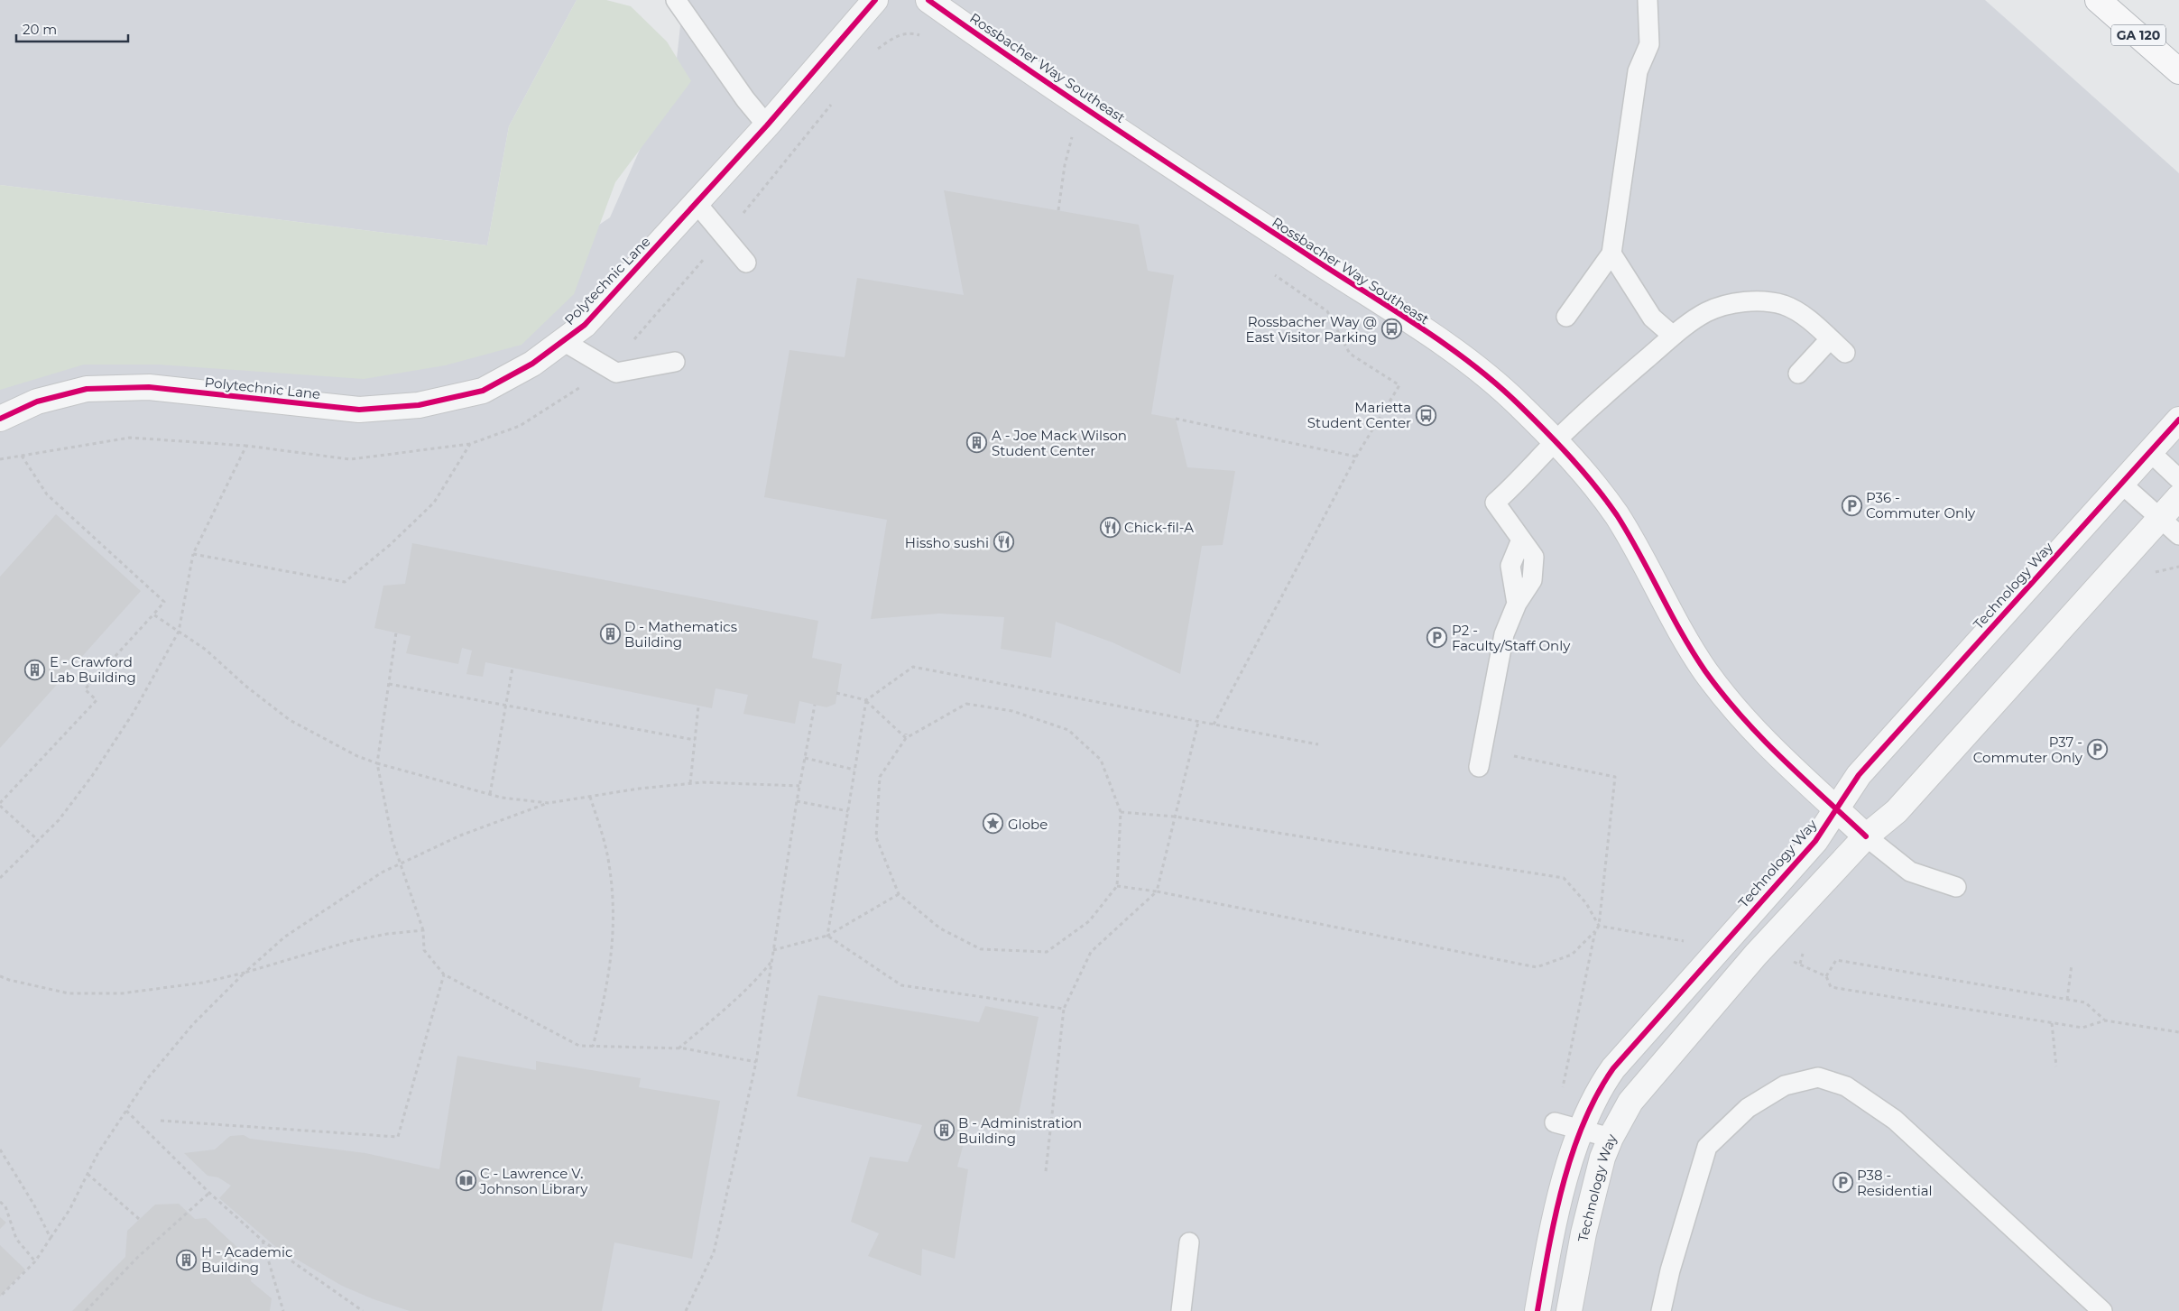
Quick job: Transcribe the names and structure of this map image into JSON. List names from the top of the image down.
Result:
{
  "streets": {
    "highway": ["GA 120"],
    "street": ["Rossbacher Way Southeast", "Polytechnic Lane", "Technology Way"]
  },
  "crossings": [
    ["Rossbacher Way Southeast", "Technology Way"]
  ],
  "places": {
    "bus stop": ["Rossbacher Way @ East Visitor Parking", "Marietta Student Center"],
    "building": [
      "A - Joe Mack Wilson Student Center",
      "D - Mathematics Building",
      "E - Crawford Lab Building",
      "B - Administration Building",
      "H - Academic Building"
    ],
    "parking": [
      "P36 - Commuter Only",
      "P2 - Faculty/Staff Only",
      "P37 - Commuter Only",
      "P38 - Residential"
    ],
    "restaurant": ["Chick-fil-A", "Hissho sushi"],
    "place": ["Globe"],
    "library": ["C - Lawrence V. Johnson Library"]
  },
  "scale_bar": "20 m"
}
